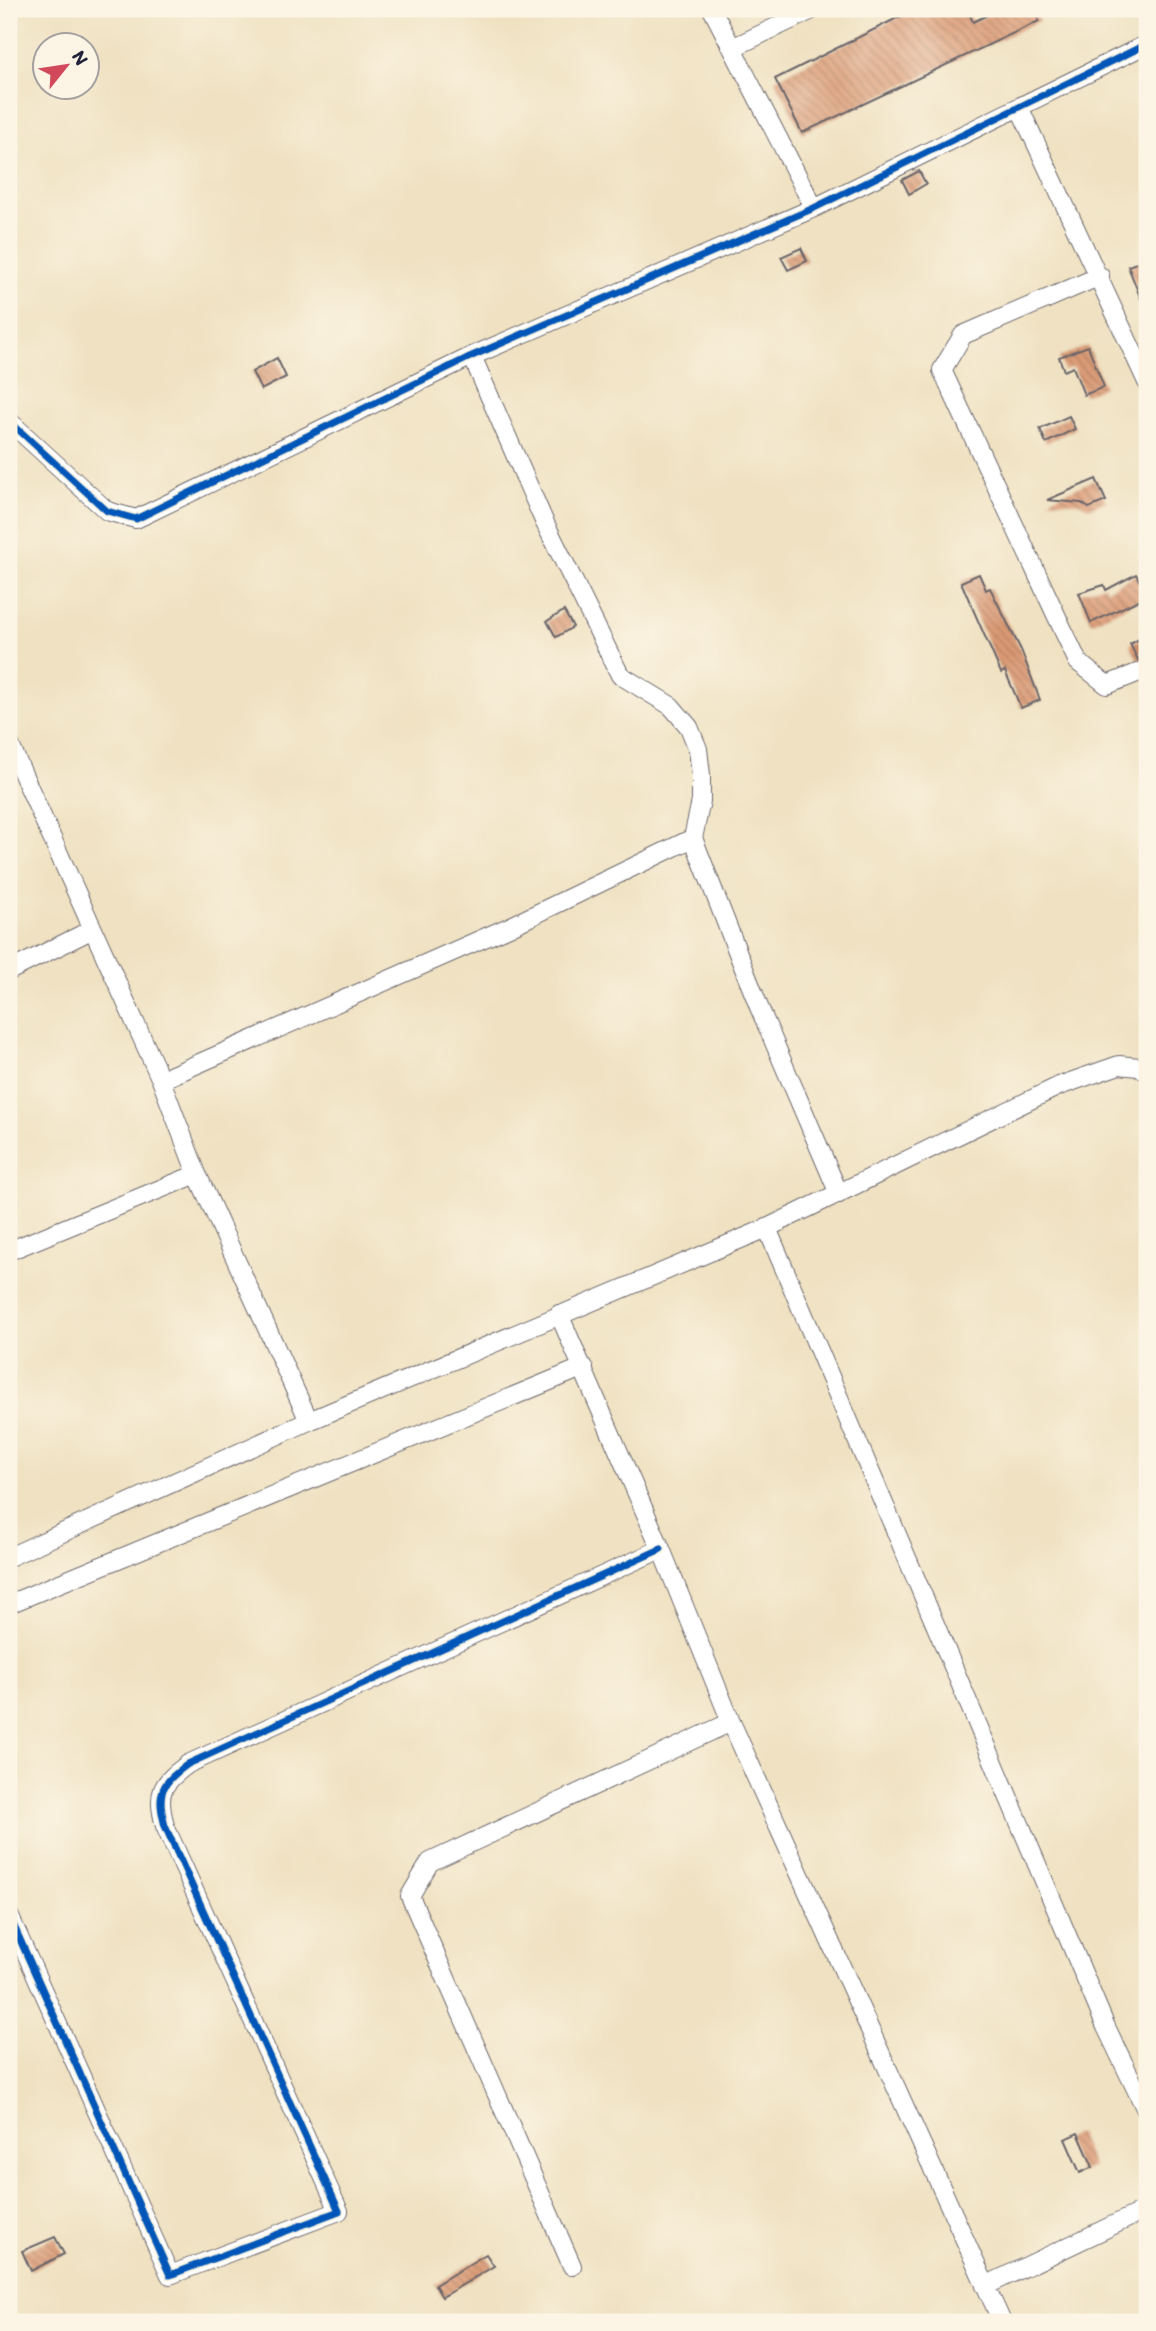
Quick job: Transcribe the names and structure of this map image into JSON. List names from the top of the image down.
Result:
{
  "north": "top right"
}
